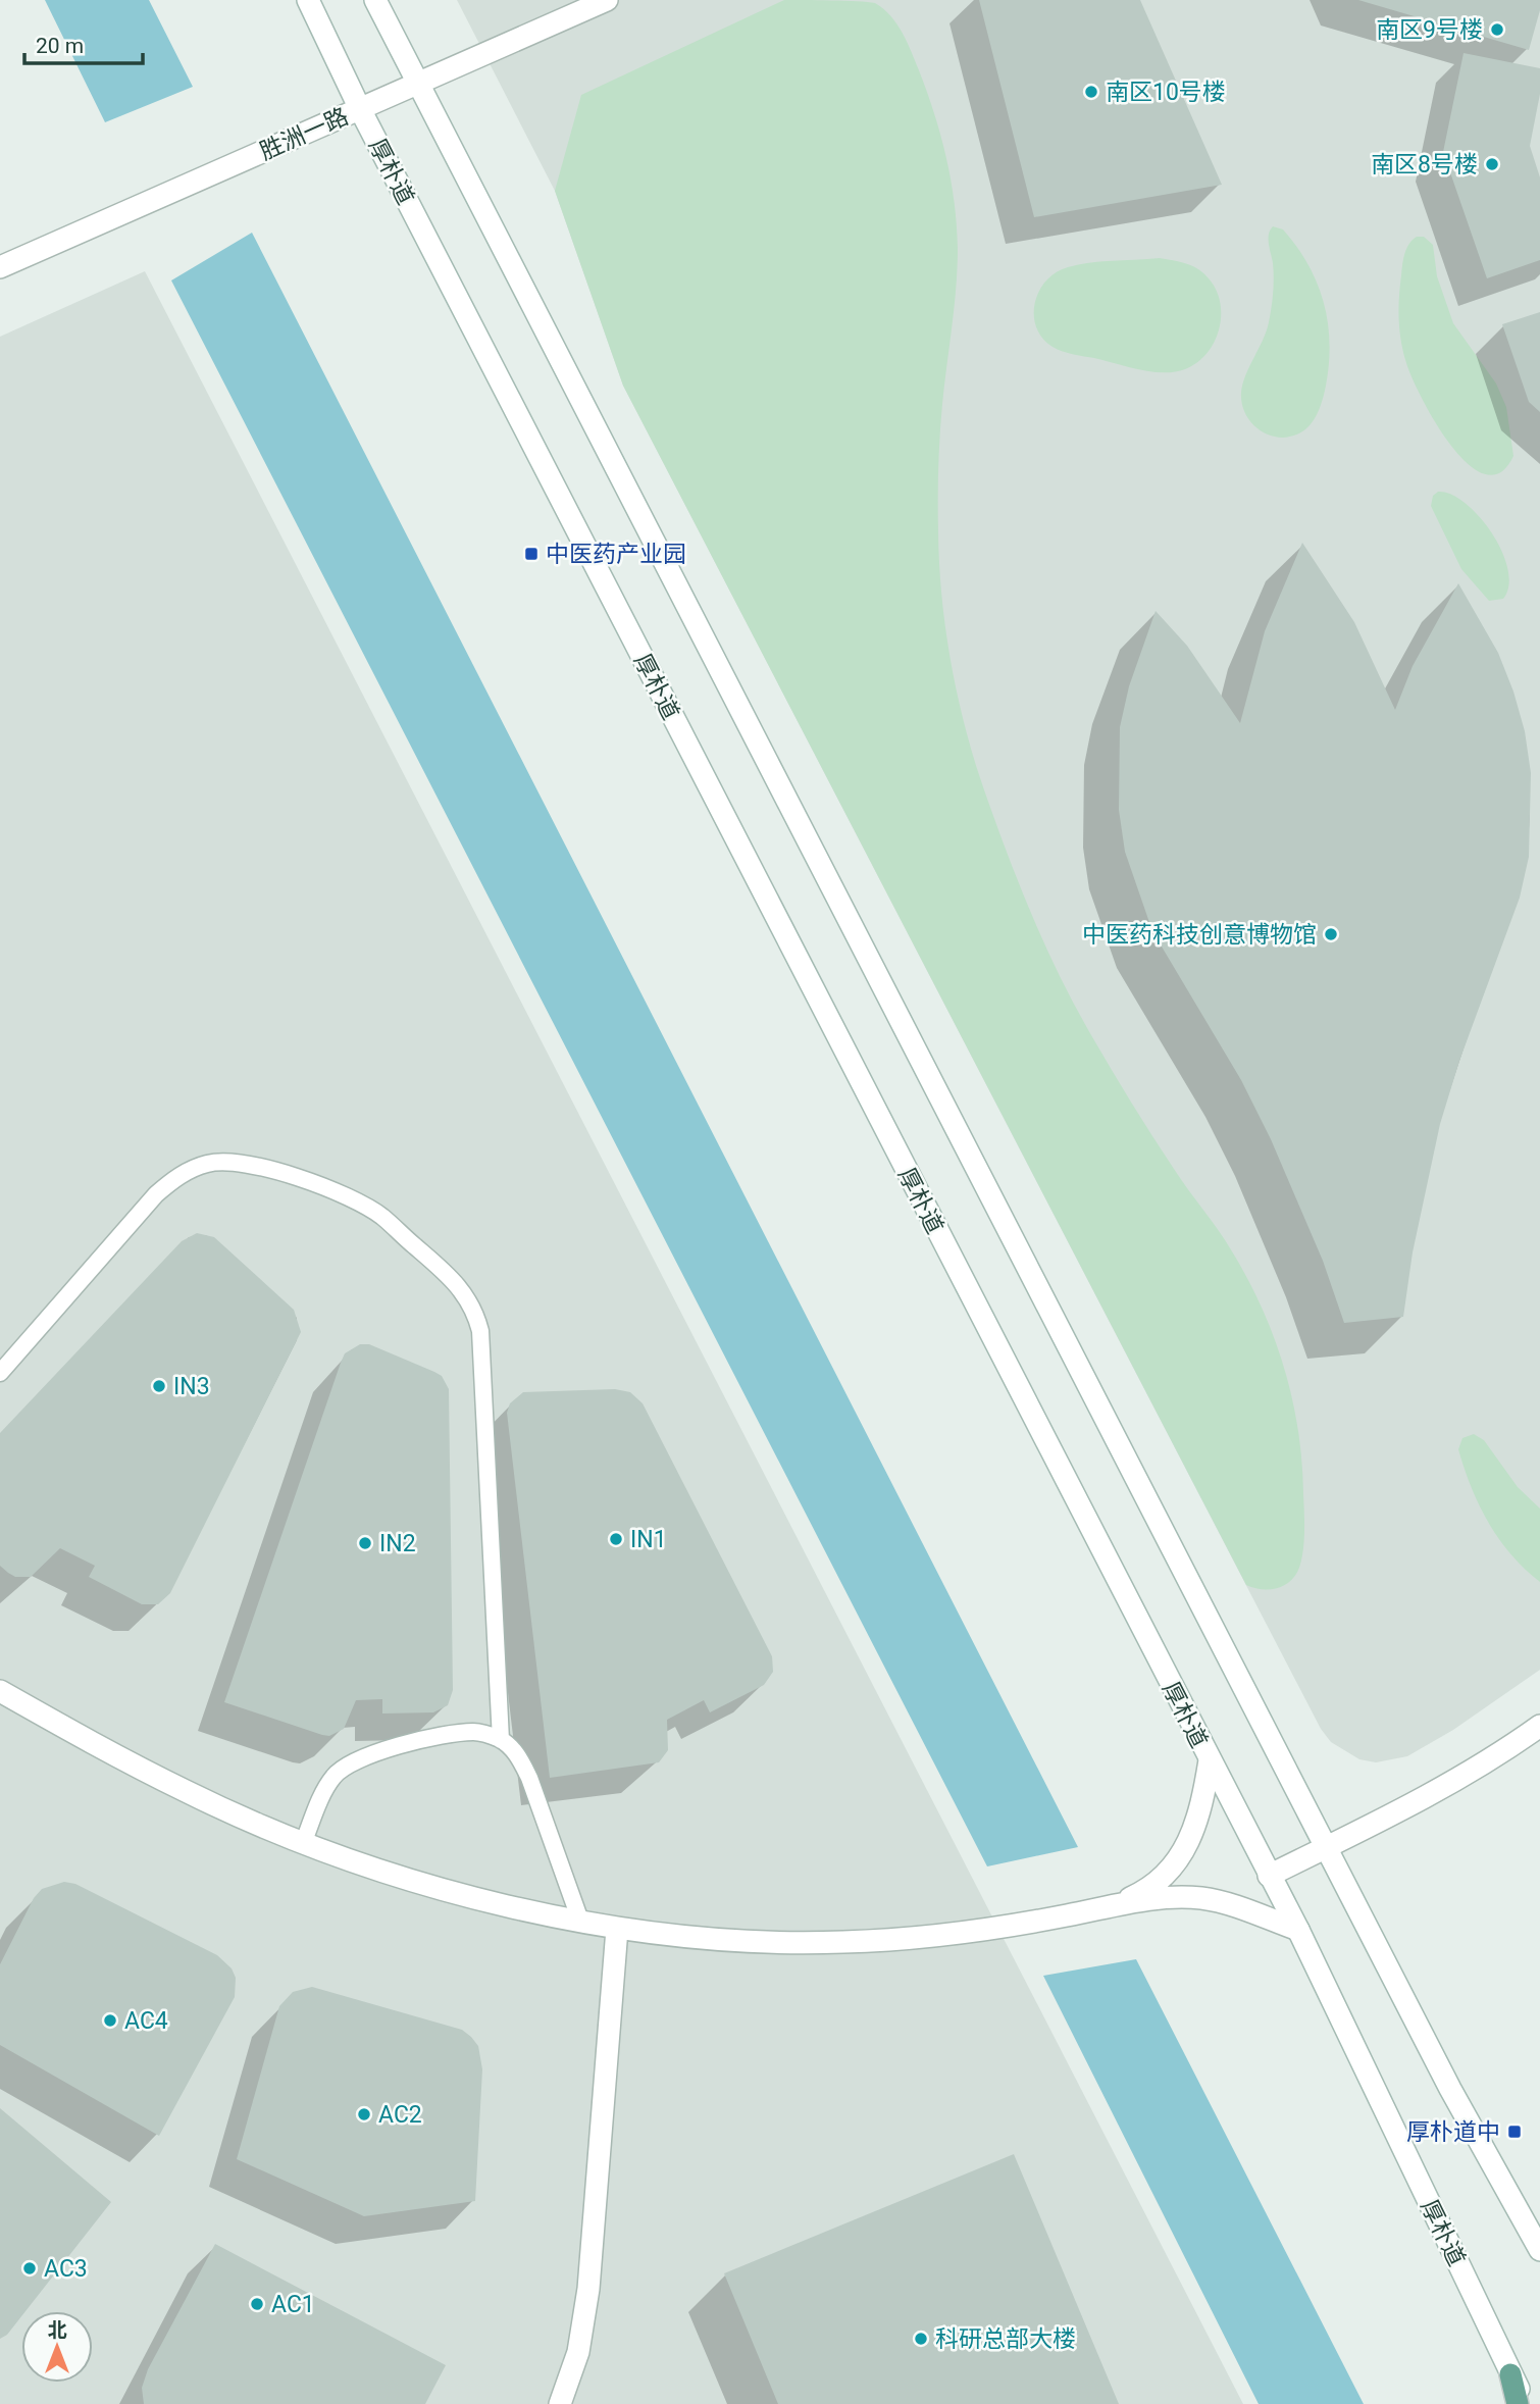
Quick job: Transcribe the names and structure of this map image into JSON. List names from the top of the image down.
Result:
{
  "streets": {
    "main road": ["胜洲一路", "厚朴道"]
  },
  "crossings": [
    ["胜洲一路", "厚朴道"]
  ],
  "places": {
    "other": [
      "南区9号楼",
      "南区10号楼",
      "南区8号楼",
      "中医药科技创意博物馆",
      "IN3",
      "IN1",
      "IN2",
      "AC4",
      "AC2",
      "AC3",
      "AC1",
      "科研总部大楼"
    ],
    "transit": ["中医药产业园", "厚朴道中"]
  },
  "scale_bar": "20 m",
  "north": "top"
}
